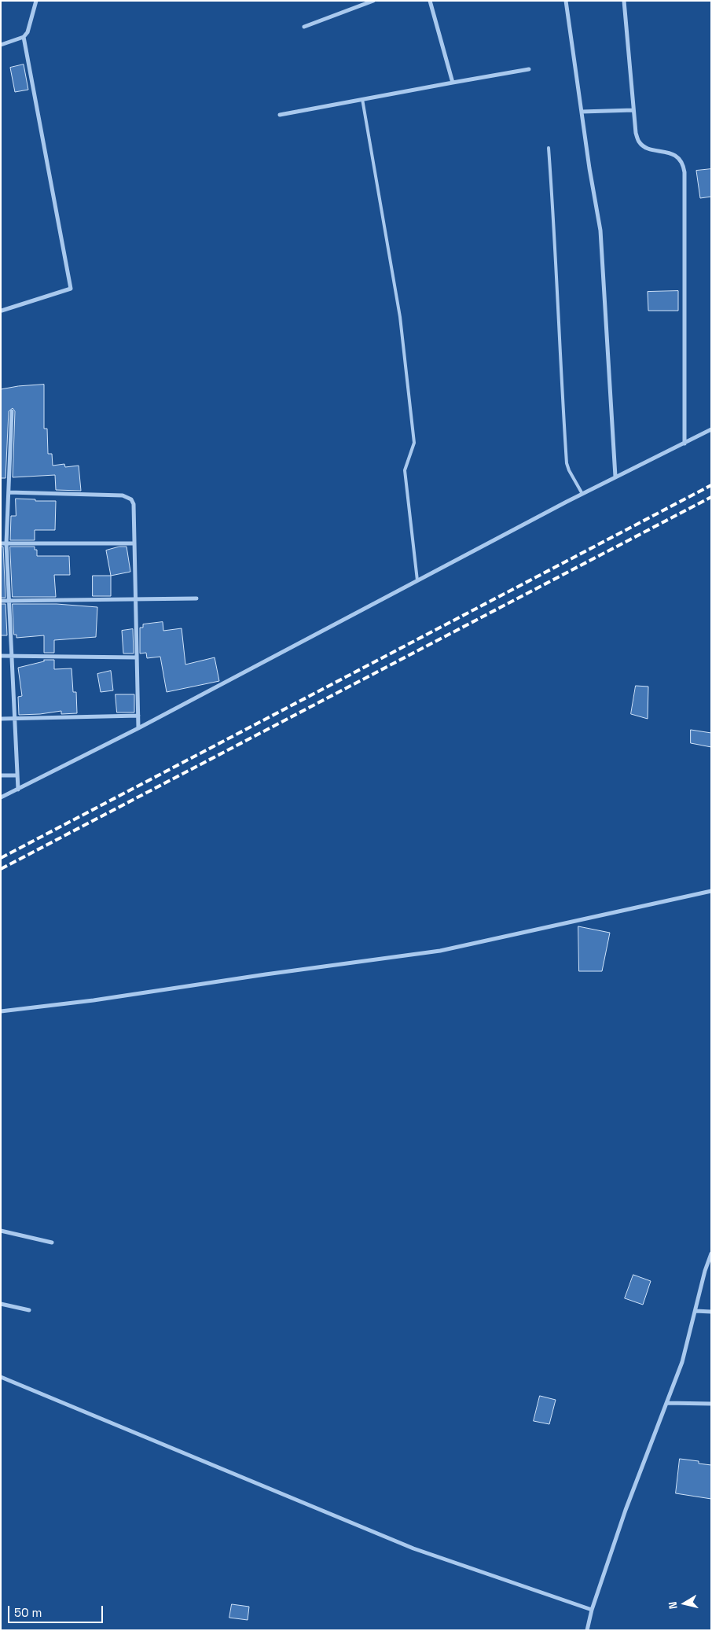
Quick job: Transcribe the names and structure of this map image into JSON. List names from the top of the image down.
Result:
{
  "scale_bar": "50 m",
  "north": "left"
}
